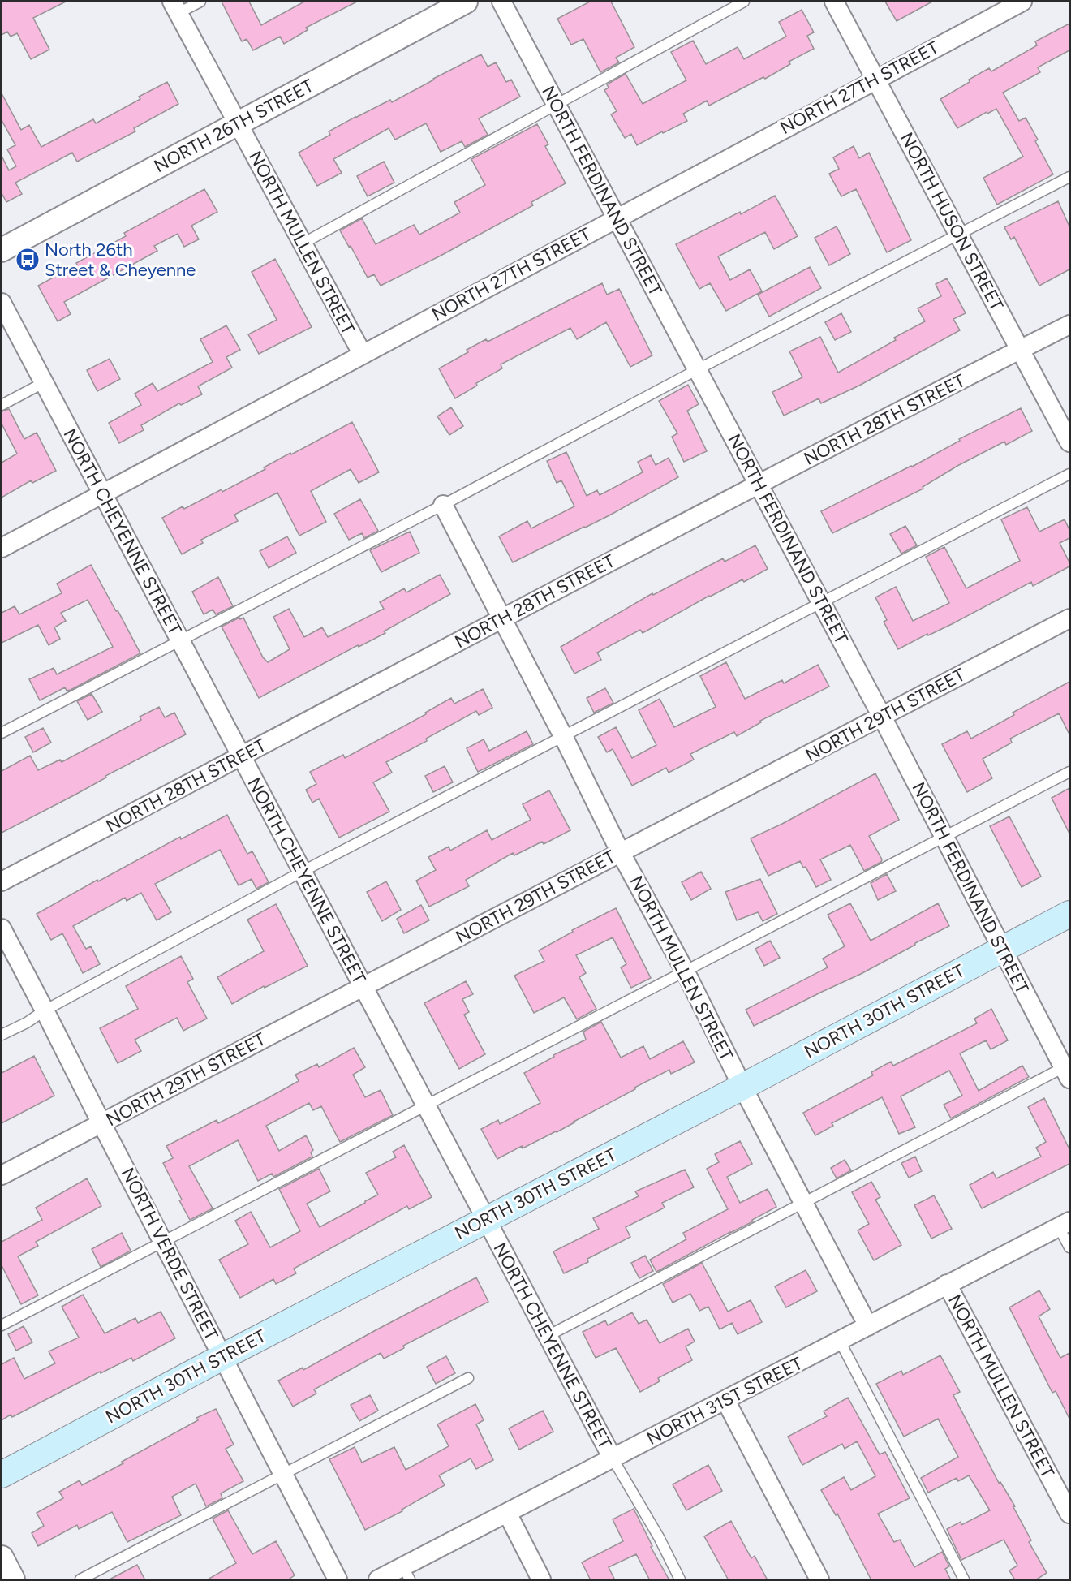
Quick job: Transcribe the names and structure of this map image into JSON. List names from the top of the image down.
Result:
{
  "streets": {
    "main road": ["NORTH 30TH STREET"],
    "street": [
      "NORTH 27TH STREET",
      "NORTH 26TH STREET",
      "NORTH FERDINAND STREET",
      "NORTH HUSON STREET",
      "NORTH MULLEN STREET",
      "NORTH 28TH STREET",
      "NORTH CHEYENNE STREET",
      "NORTH 29TH STREET",
      "NORTH VERDE STREET",
      "NORTH 31ST STREET"
    ]
  },
  "crossings": [
    ["NORTH 27TH STREET", "NORTH FERDINAND STREET"],
    ["NORTH 27TH STREET", "NORTH HUSON STREET"],
    ["NORTH 27TH STREET", "NORTH MULLEN STREET"],
    ["NORTH 27TH STREET", "NORTH CHEYENNE STREET"],
    ["NORTH 26TH STREET", "NORTH MULLEN STREET"],
    ["NORTH FERDINAND STREET", "NORTH 28TH STREET"],
    ["NORTH FERDINAND STREET", "NORTH 29TH STREET"],
    ["NORTH FERDINAND STREET", "NORTH 30TH STREET"],
    ["NORTH HUSON STREET", "NORTH 28TH STREET"],
    ["NORTH MULLEN STREET", "NORTH 28TH STREET"],
    ["NORTH MULLEN STREET", "NORTH 29TH STREET"],
    ["NORTH MULLEN STREET", "NORTH 30TH STREET"],
    ["NORTH MULLEN STREET", "NORTH 31ST STREET"],
    ["NORTH 28TH STREET", "NORTH CHEYENNE STREET"],
    ["NORTH CHEYENNE STREET", "NORTH 29TH STREET"],
    ["NORTH CHEYENNE STREET", "NORTH 30TH STREET"],
    ["NORTH CHEYENNE STREET", "NORTH 31ST STREET"],
    ["NORTH 29TH STREET", "NORTH VERDE STREET"],
    ["NORTH 30TH STREET", "NORTH VERDE STREET"]
  ],
  "places": {
    "bus stop": ["North 26th Street & Cheyenne"]
  }
}
